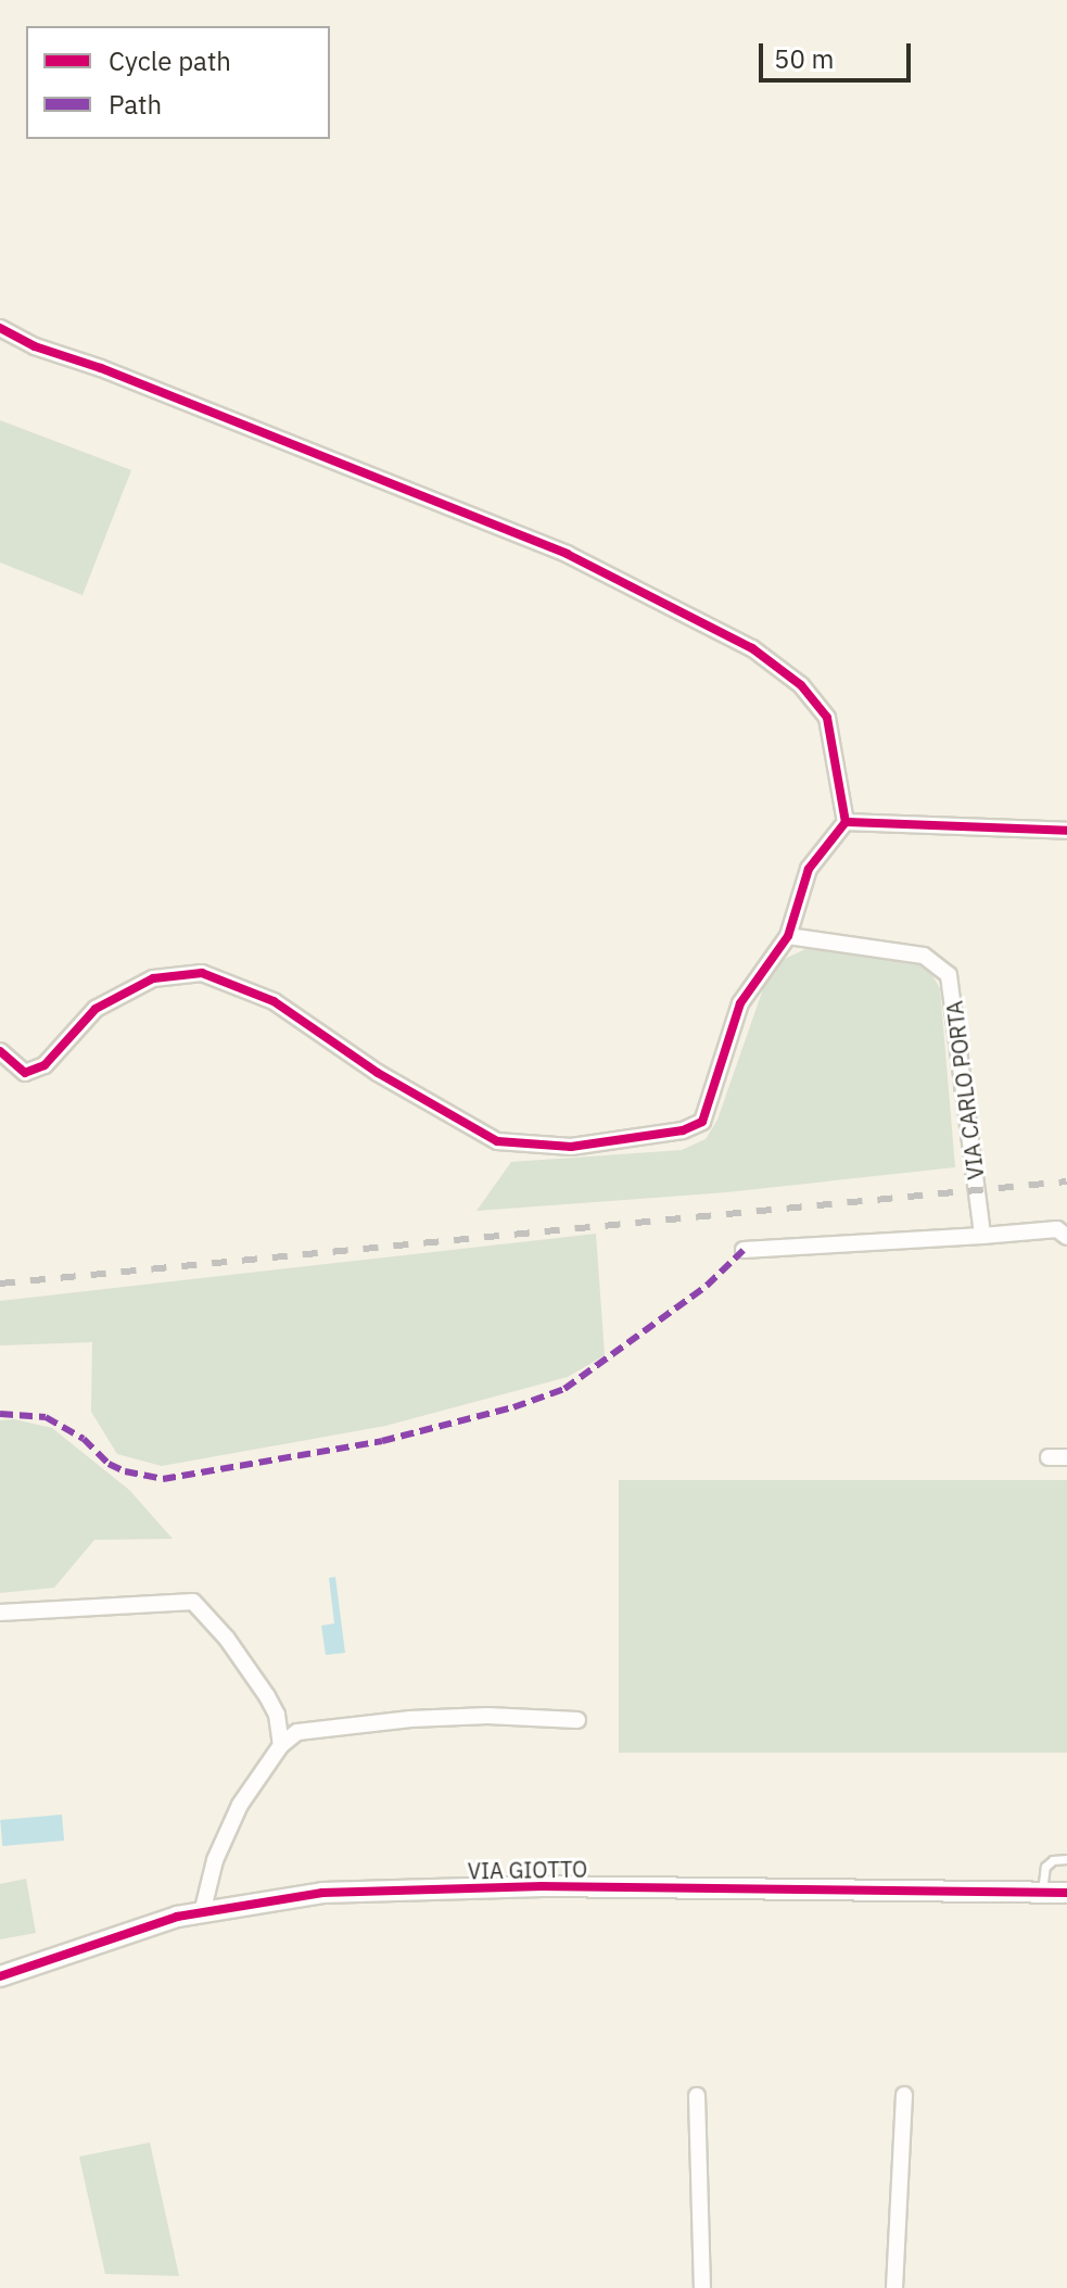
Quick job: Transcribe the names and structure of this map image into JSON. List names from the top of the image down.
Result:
{
  "streets": {
    "street": ["VIA CARLO PORTA", "VIA GIOTTO"]
  },
  "legend": ["Cycle path", "Path"],
  "scale_bar": "50 m"
}
